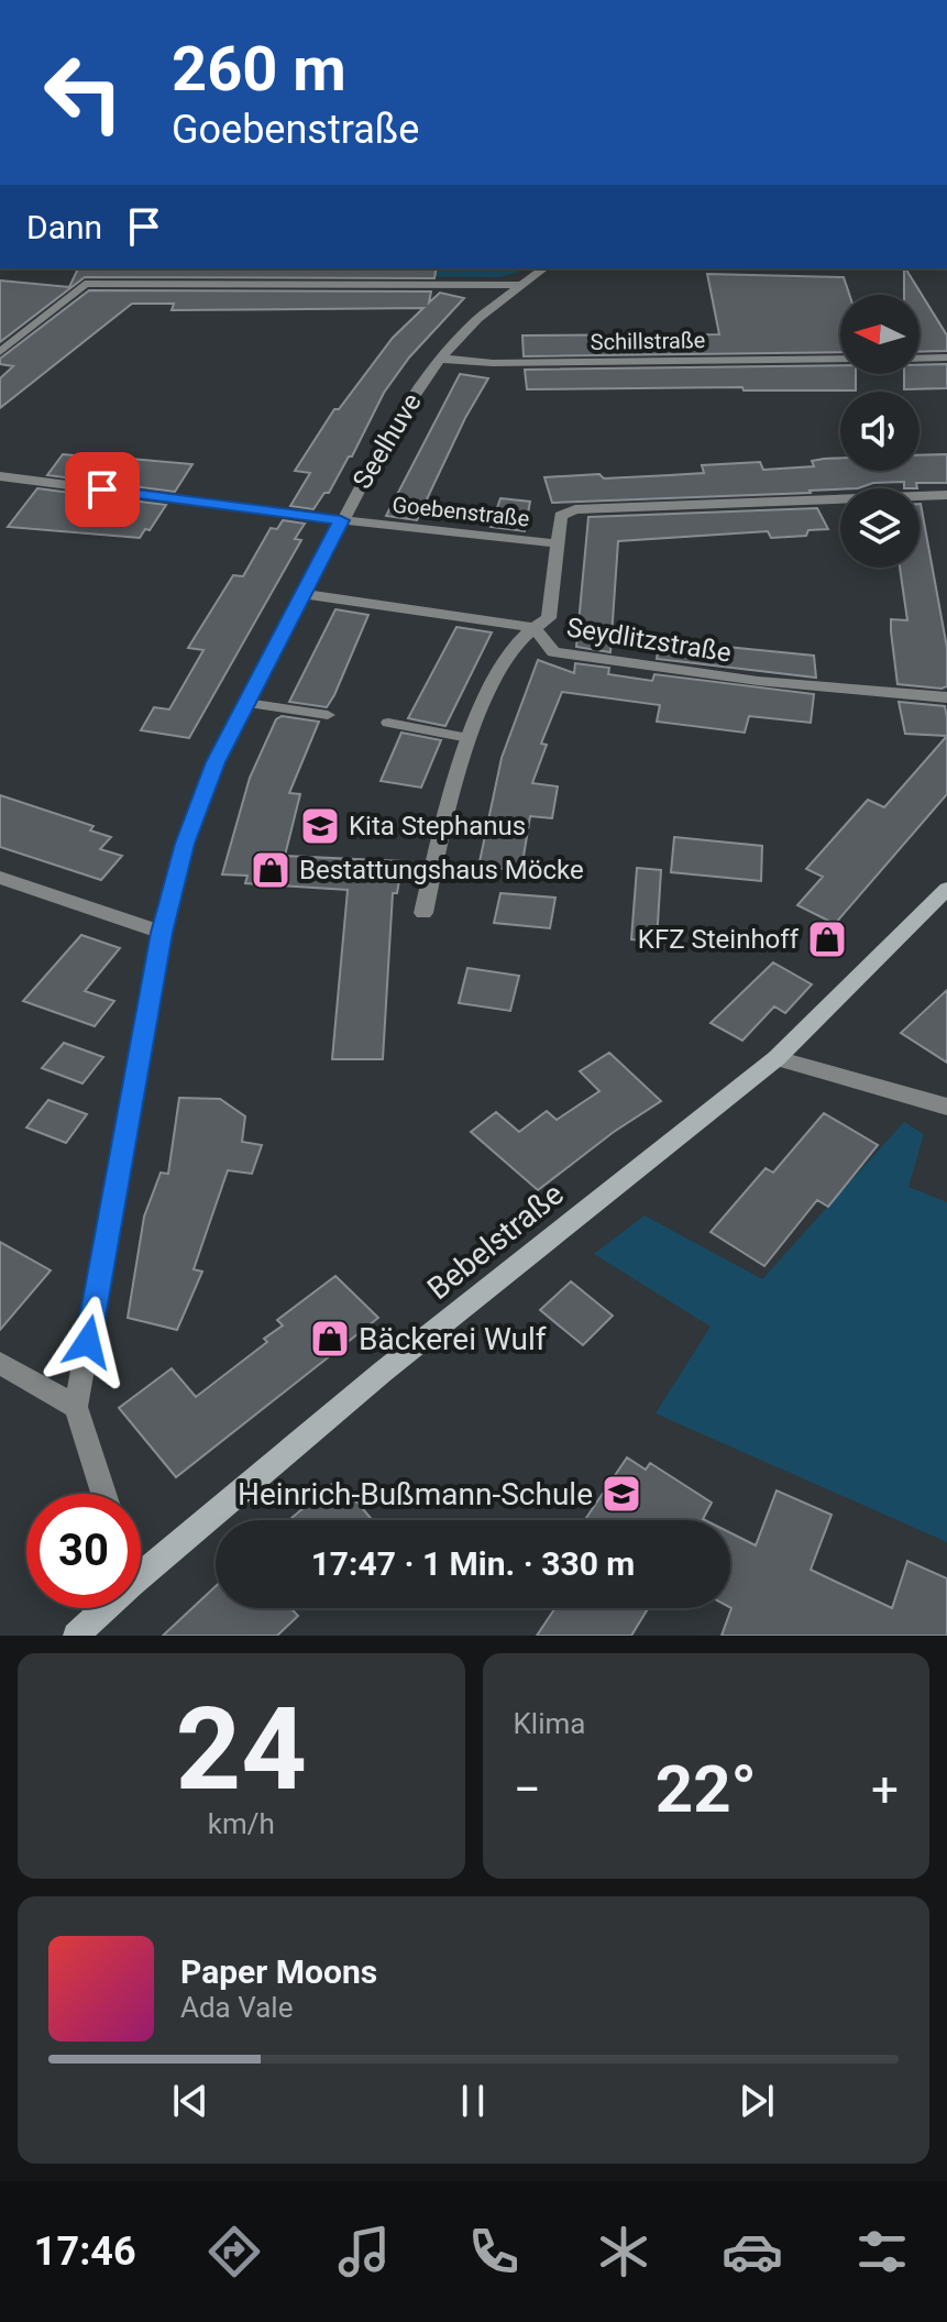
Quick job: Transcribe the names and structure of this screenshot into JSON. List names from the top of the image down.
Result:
{
  "streets": {
    "main road": ["Bebelstraße"],
    "street": [
      "Schillstraße",
      "Seelhuve",
      "Goebenstraße",
      "Seydlitzstraße"
    ]
  },
  "crossings": [
    ["Schillstraße", "Seelhuve"],
    ["Seelhuve", "Goebenstraße"],
    ["Seelhuve", "Seydlitzstraße"]
  ],
  "places": {
    "school or university": ["Kita Stephanus", "Heinrich-Bußmann-Schule"],
    "shop": ["Bestattungshaus Möcke", "KFZ Steinhoff", "Bäckerei Wulf"]
  },
  "north": "left",
  "page": {
    "turn": ["260 m", "Goebenstraße"],
    "then": "Dann",
    "limit": "30",
    "trip": "17:47 · 1 Min. · 330 m",
    "tile": [
      ["24", "km/h"],
      "Klima"
    ],
    "heat": ["−", "22°", "+"],
    "song": ["Paper Moons", "Ada Vale"],
    "tabs": "17:46"
  }
}
